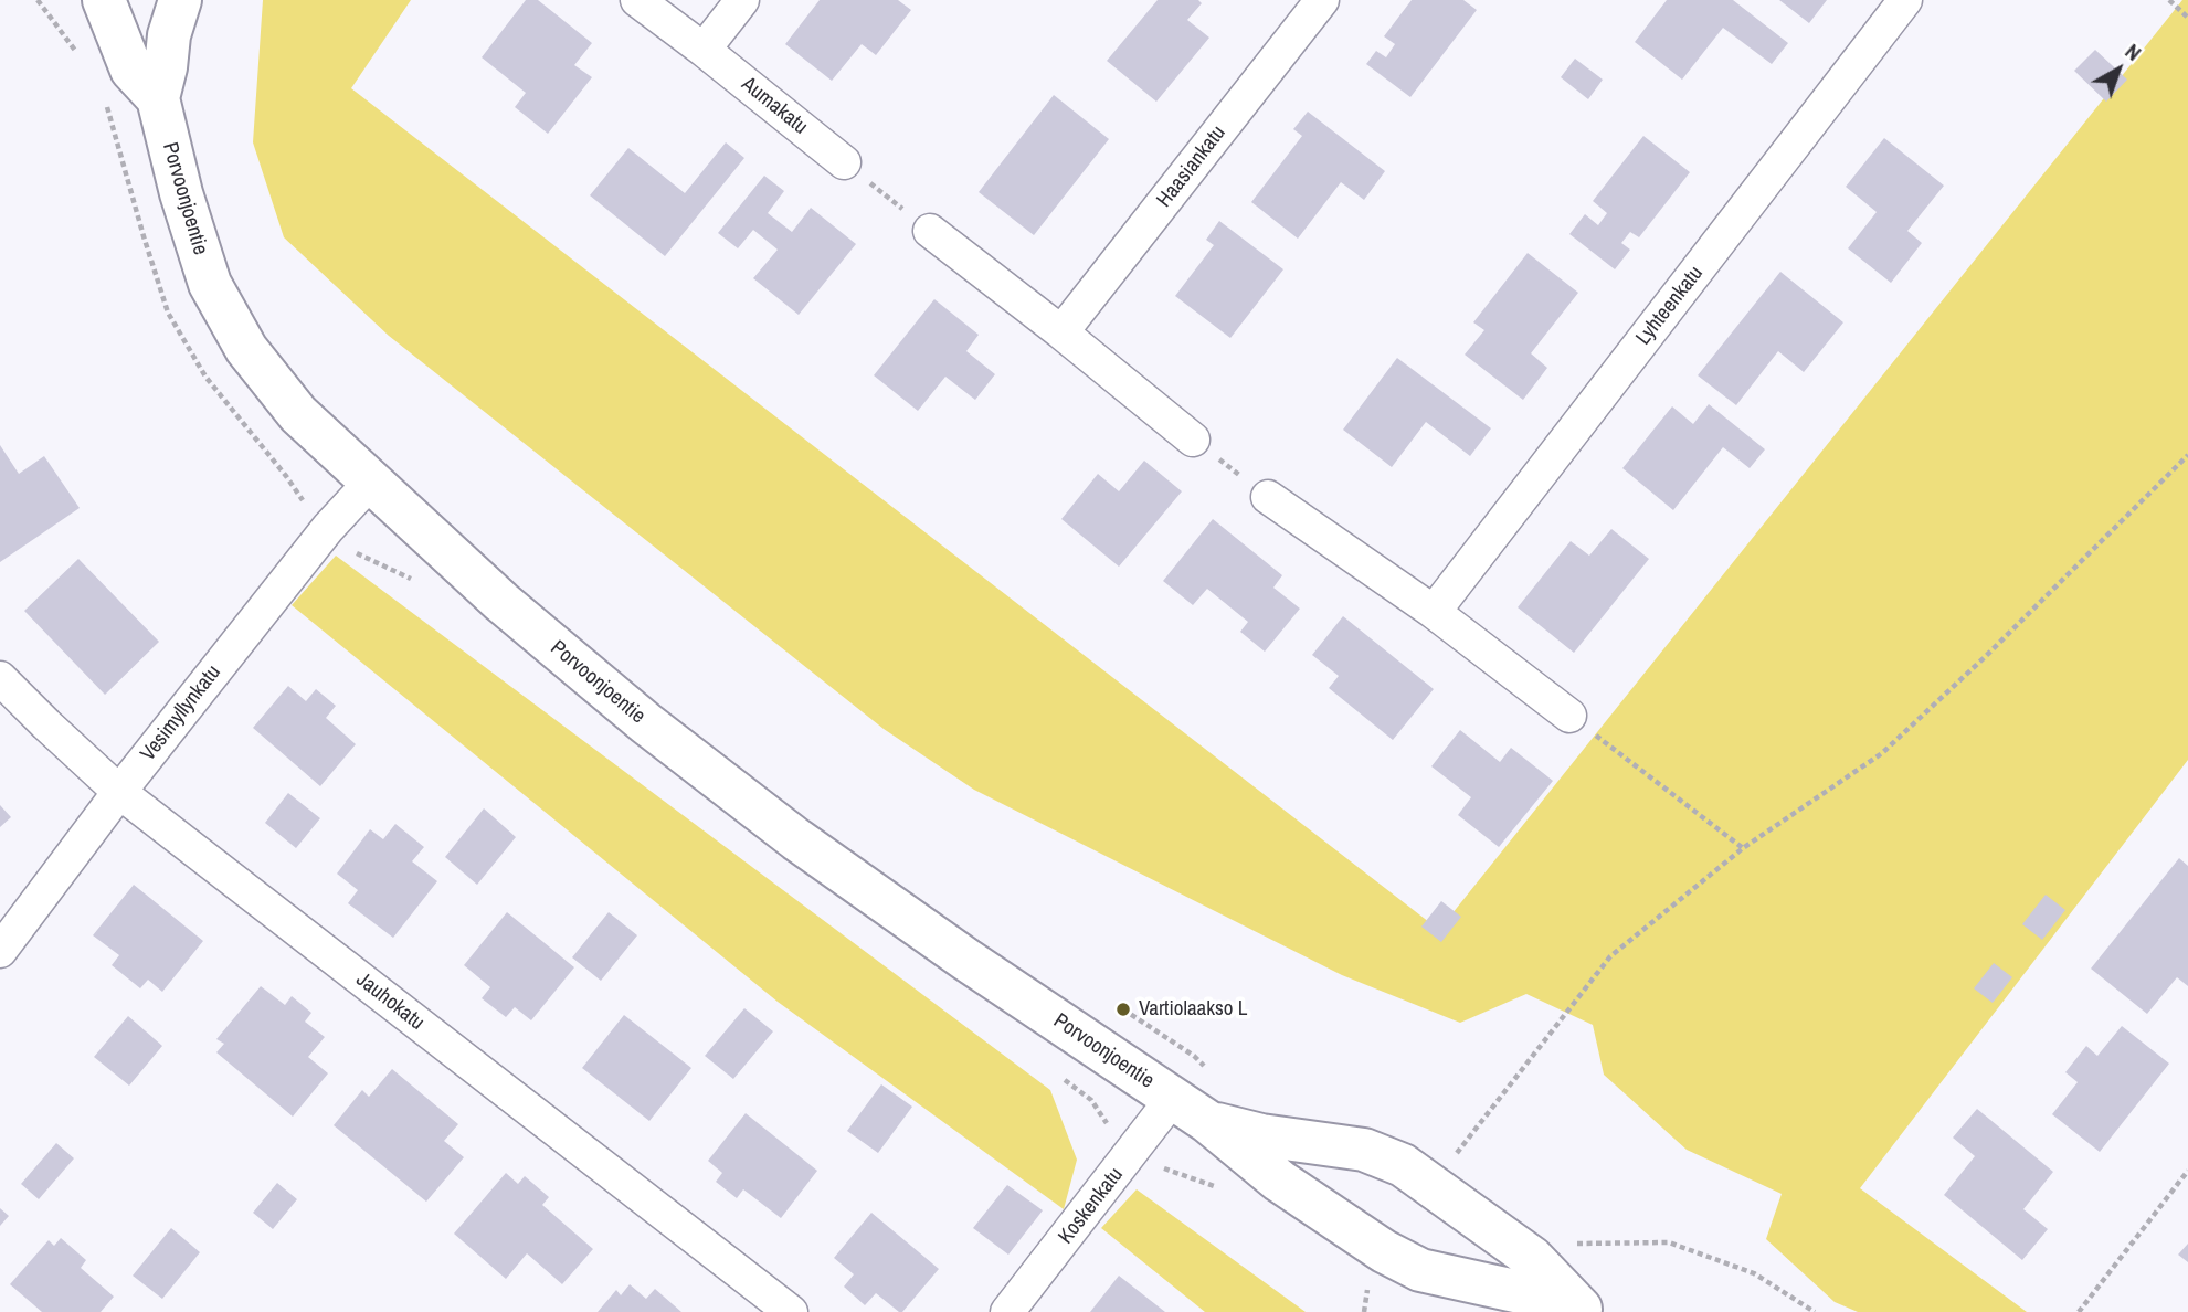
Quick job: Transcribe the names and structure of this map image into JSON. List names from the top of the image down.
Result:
{
  "streets": {
    "street": [
      "Aumakatu",
      "Haasiankatu",
      "Porvoonjoentie",
      "Lyhteenkatu",
      "Vesimyllynkatu",
      "Jauhokatu",
      "Koskenkatu"
    ]
  },
  "crossings": [
    ["Porvoonjoentie", "Vesimyllynkatu"],
    ["Porvoonjoentie", "Koskenkatu"],
    ["Vesimyllynkatu", "Jauhokatu"]
  ],
  "places": ["Vartiolaakso L"],
  "north": "top right"
}
